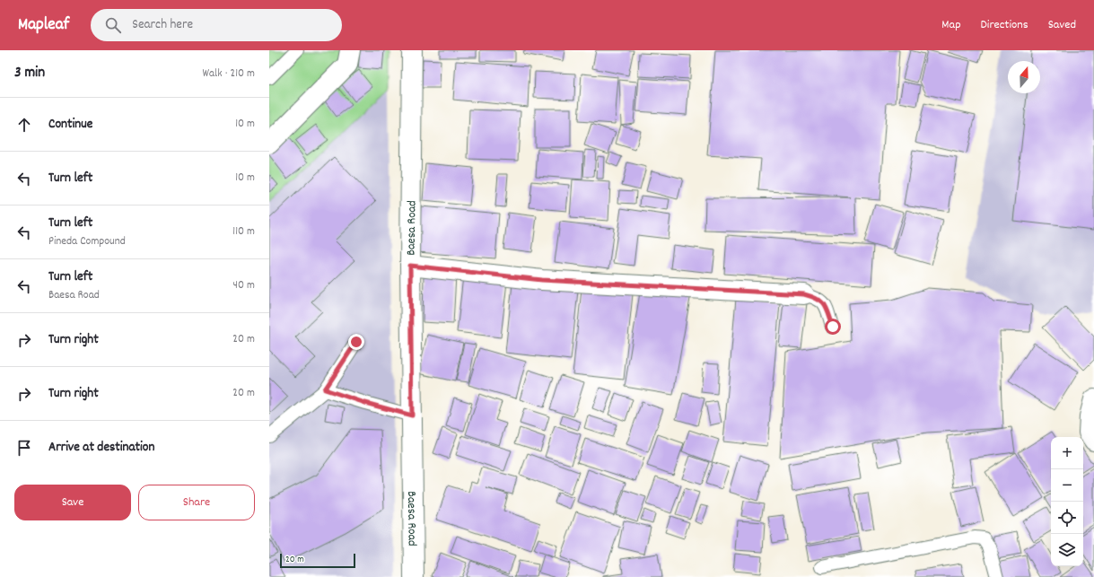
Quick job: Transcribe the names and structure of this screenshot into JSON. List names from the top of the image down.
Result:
{
  "streets": {
    "street": ["Baesa Road"]
  },
  "scale_bar": "20 m",
  "north": "top",
  "page": {
    "header": "Mapleaf",
    "search": "Search here",
    "nav": ["Map", "Directions", "Saved"],
    "heading": ["3 min", "Walk · 210 m"],
    "list": [
      ["Continue", "10 m"],
      ["Turn left", "10 m"],
      ["Turn left", "Pineda Compound", "110 m"],
      ["Turn left", "Baesa Road", "40 m"],
      ["Turn right", "20 m"],
      ["Turn right", "20 m"],
      "Arrive at destination"
    ],
    "map_buttons": ["+", "−"],
    "buttons": ["Save", "Share"],
    "scale": "20 m"
  }
}
